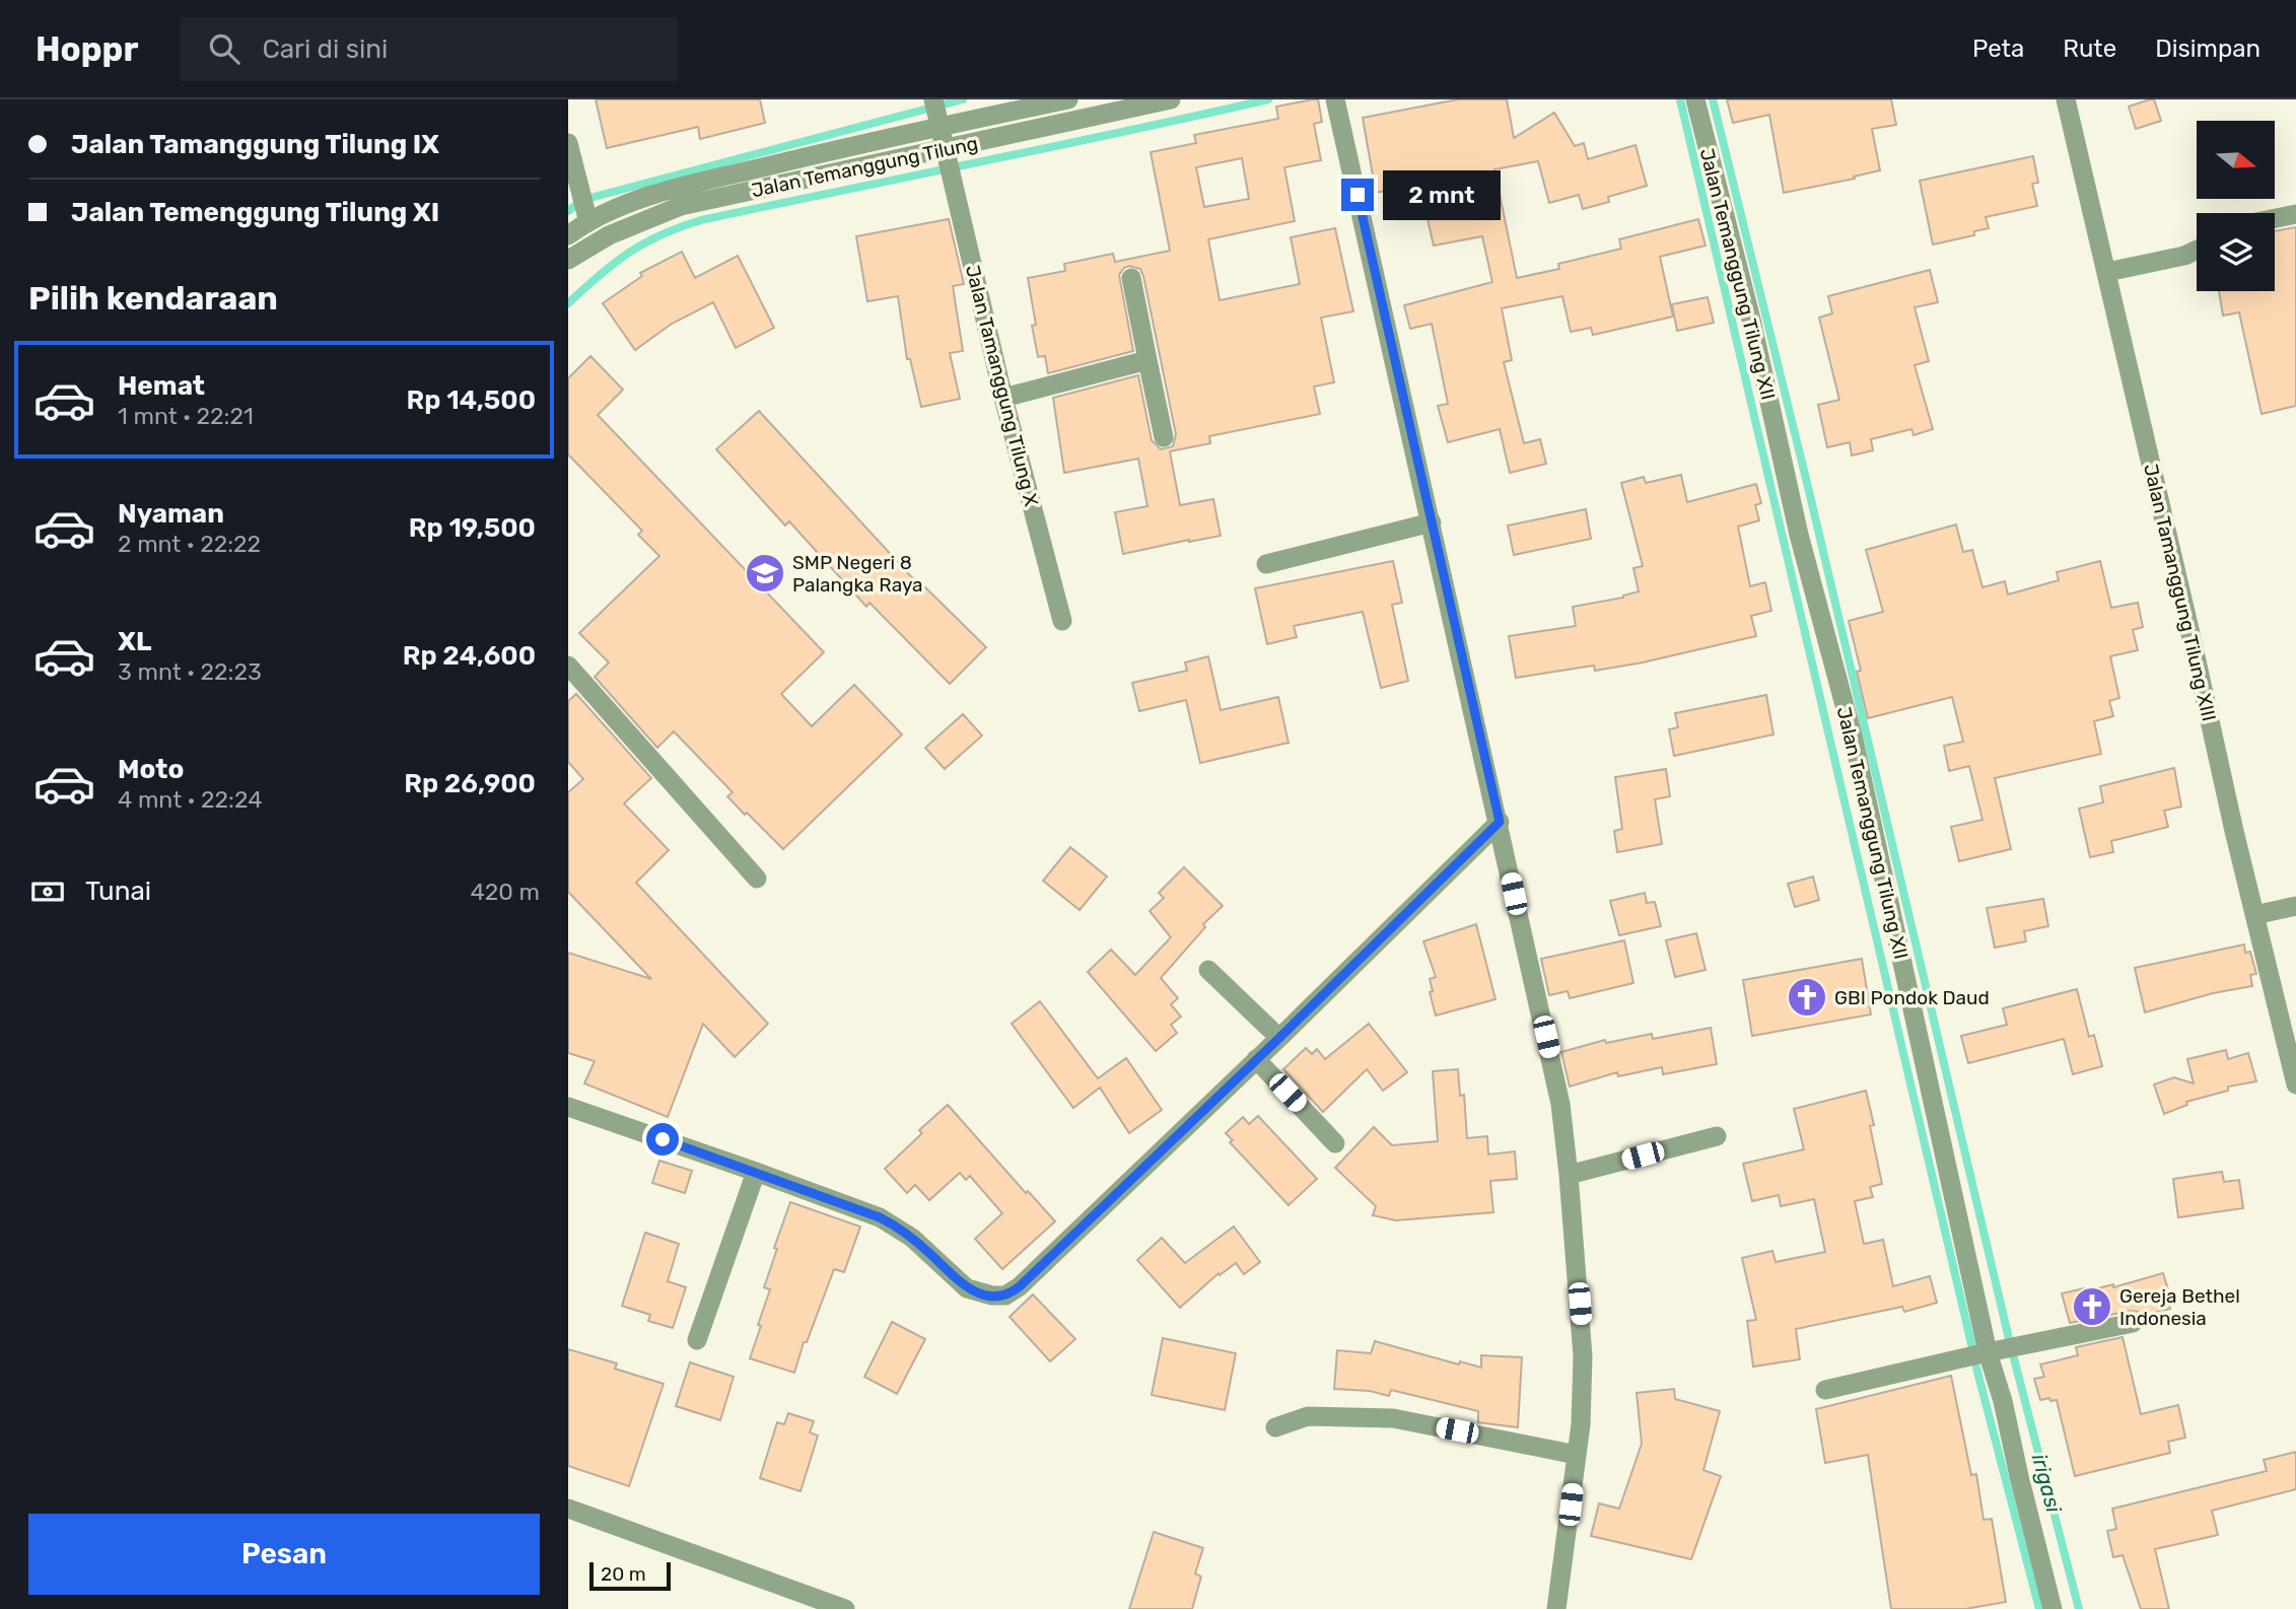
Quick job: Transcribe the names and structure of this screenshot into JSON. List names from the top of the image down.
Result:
{
  "streets": {
    "street": [
      "Jalan Temanggung Tilung",
      "Jalan Temanggung Tilung XII",
      "Jalan Tamanggung Tilung X",
      "Jalan Tamanggung Tilung XIII"
    ]
  },
  "crossings": [
    ["Jalan Temanggung Tilung", "Jalan Tamanggung Tilung X"]
  ],
  "water": ["irigasi"],
  "places": {
    "school or university": ["SMP Negeri 8 Palangka Raya"],
    "church": ["GBI Pondok Daud", "Gereja Bethel Indonesia"]
  },
  "scale_bar": "20 m",
  "north": "right",
  "page": {
    "header": "Hoppr",
    "search": "Cari di sini",
    "nav": ["Peta", "Rute", "Disimpan"],
    "banner": ["Jalan Tamanggung Tilung IX", "Jalan Temenggung Tilung XI"],
    "bubble": "2 mnt",
    "heading": "Pilih kendaraan",
    "list": [
      {
        "name": "Hemat",
        "note": "1 mnt · 22:21",
        "value": "Rp 14,500"
      },
      {
        "name": "Nyaman",
        "note": "2 mnt · 22:22",
        "value": "Rp 19,500"
      },
      {
        "name": "XL",
        "note": "3 mnt · 22:23",
        "value": "Rp 24,600"
      },
      {
        "name": "Moto",
        "note": "4 mnt · 22:24",
        "value": "Rp 26,900"
      }
    ],
    "pay": ["Tunai", "420 m"],
    "buttons": "Pesan",
    "scale": "20 m"
  }
}
